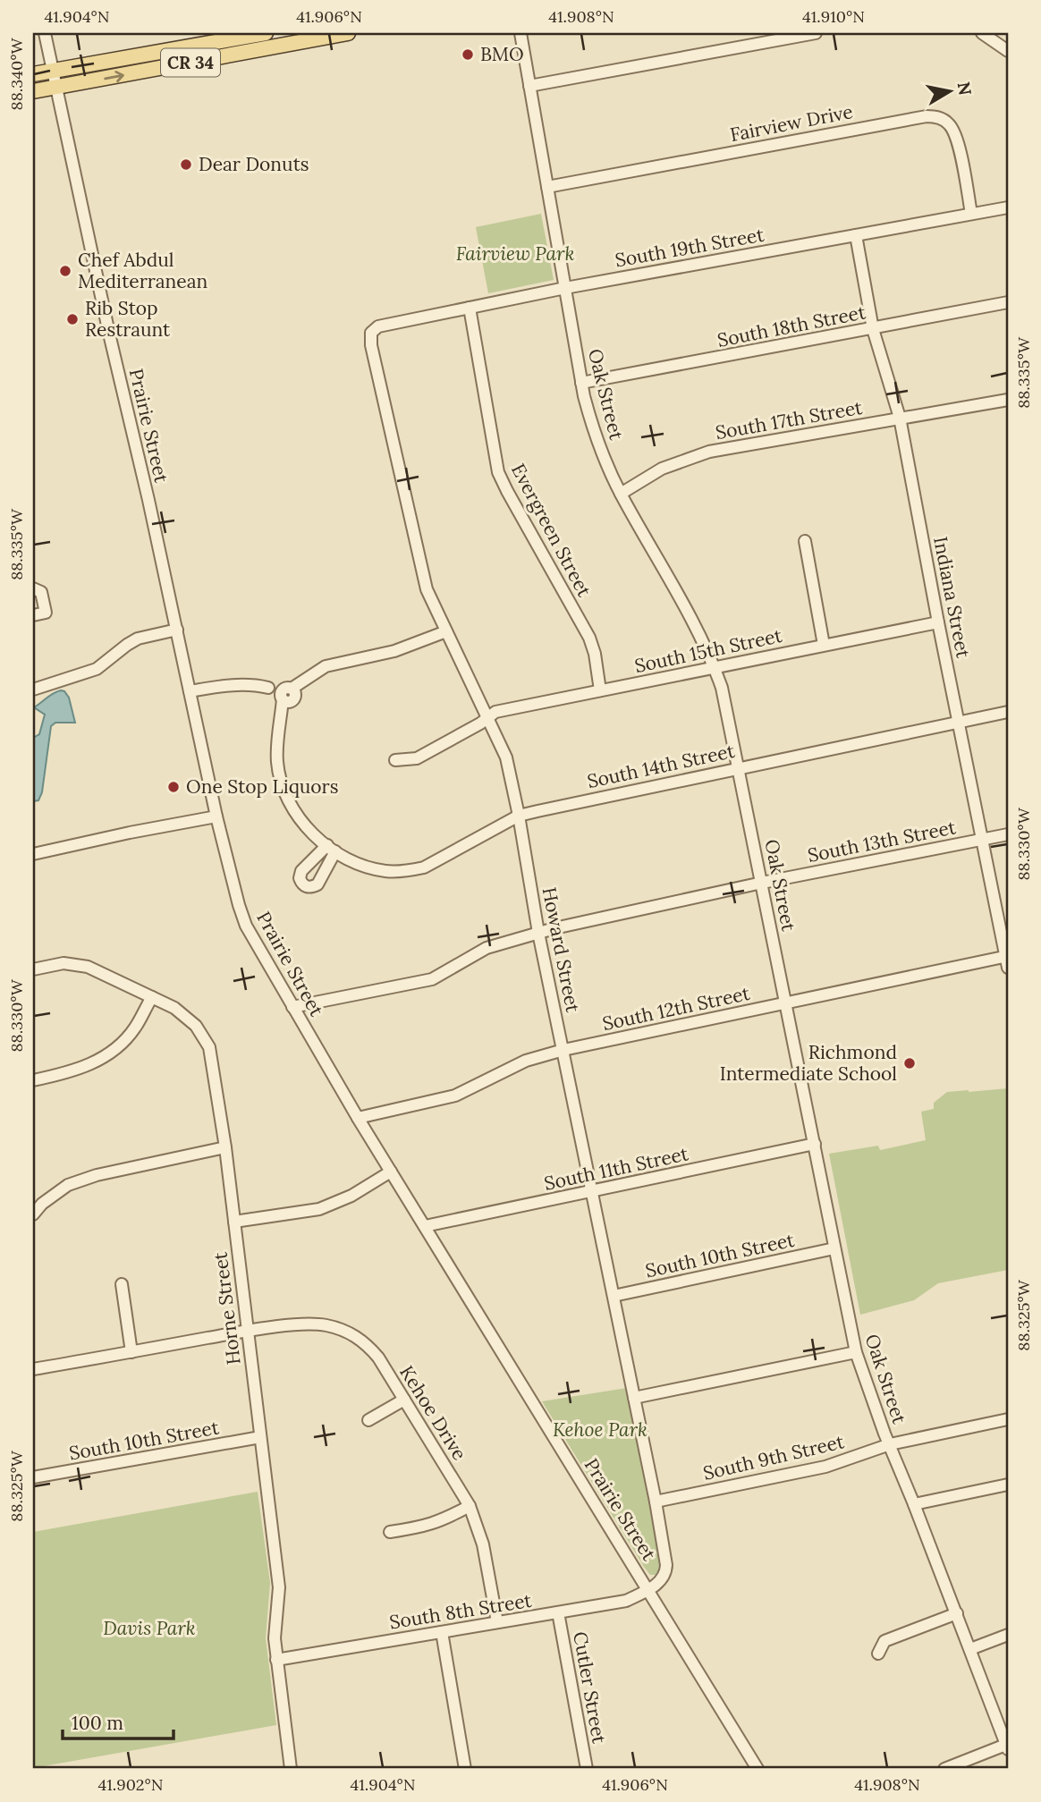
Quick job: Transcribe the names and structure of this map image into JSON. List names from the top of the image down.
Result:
{
  "streets": {
    "main road": ["CR 34"],
    "street": [
      "Fairview Drive",
      "South 19th Street",
      "South 18th Street",
      "Oak Street",
      "South 17th Street",
      "Prairie Street",
      "Evergreen Street",
      "Indiana Street",
      "South 15th Street",
      "South 14th Street",
      "South 13th Street",
      "Howard Street",
      "South 12th Street",
      "South 11th Street",
      "South 10th Street",
      "Horne Street",
      "Kehoe Drive",
      "South 9th Street",
      "South 8th Street",
      "Cutler Street"
    ]
  },
  "crossings": [
    ["CR 34", "Prairie Street"],
    ["Fairview Drive", "South 19th Street"],
    ["Fairview Drive", "Oak Street"],
    ["South 19th Street", "Oak Street"],
    ["South 19th Street", "Evergreen Street"],
    ["South 19th Street", "Indiana Street"],
    ["South 19th Street", "Howard Street"],
    ["South 18th Street", "Oak Street"],
    ["South 18th Street", "Indiana Street"],
    ["Oak Street", "South 17th Street"],
    ["Oak Street", "South 15th Street"],
    ["Oak Street", "South 14th Street"],
    ["Oak Street", "South 13th Street"],
    ["Oak Street", "South 12th Street"],
    ["Oak Street", "South 11th Street"],
    ["Oak Street", "South 10th Street"],
    ["Oak Street", "South 9th Street"],
    ["South 17th Street", "Indiana Street"],
    ["Prairie Street", "South 13th Street"],
    ["Prairie Street", "Howard Street"],
    ["Prairie Street", "South 12th Street"],
    ["Prairie Street", "South 11th Street"],
    ["Prairie Street", "South 8th Street"],
    ["Evergreen Street", "South 15th Street"],
    ["Indiana Street", "South 15th Street"],
    ["Indiana Street", "South 14th Street"],
    ["Indiana Street", "South 13th Street"],
    ["Indiana Street", "South 12th Street"],
    ["South 15th Street", "Howard Street"],
    ["South 14th Street", "Howard Street"],
    ["South 13th Street", "Howard Street"],
    ["Howard Street", "South 12th Street"],
    ["Howard Street", "South 11th Street"],
    ["Howard Street", "South 10th Street"],
    ["Howard Street", "South 9th Street"],
    ["Howard Street", "South 8th Street"],
    ["South 10th Street", "Horne Street"],
    ["Horne Street", "Kehoe Drive"],
    ["Horne Street", "South 8th Street"],
    ["Kehoe Drive", "South 8th Street"],
    ["South 8th Street", "Cutler Street"]
  ],
  "parks": ["Fairview Park", "Kehoe Park", "Davis Park"],
  "places": [
    "BMO",
    "Dear Donuts",
    "Chef Abdul Mediterranean",
    "Rib Stop Restraunt",
    "One Stop Liquors",
    "Richmond Intermediate School"
  ],
  "scale_bar": "100 m",
  "north": "right",
  "coordinates": [
    "41.904°N",
    "41.906°N",
    "41.908°N",
    "41.910°N",
    "88.340°W",
    "88.335°W",
    "88.330°W",
    "88.325°W",
    "41.902°N"
  ]
}
